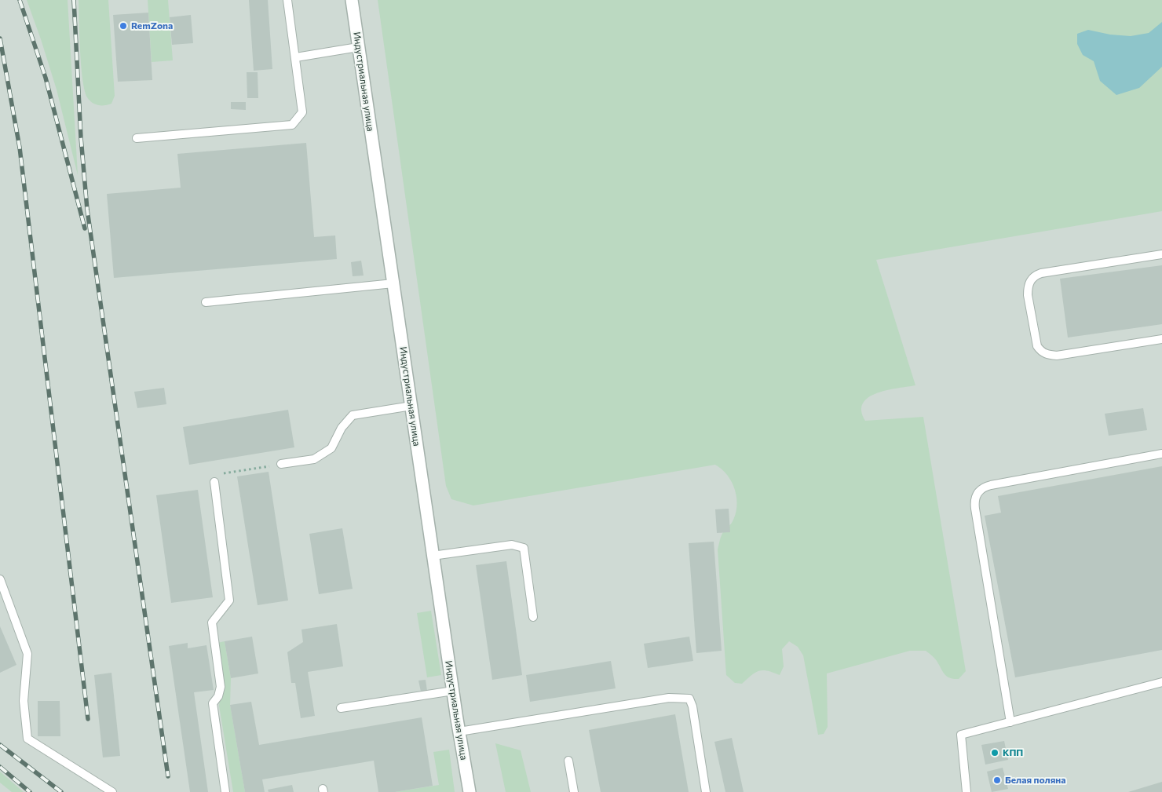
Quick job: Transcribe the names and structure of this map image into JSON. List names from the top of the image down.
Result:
{
  "streets": {
    "street": ["Индустриальная улица"]
  },
  "places": ["RemZona", "КПП", "Белая поляна"]
}
